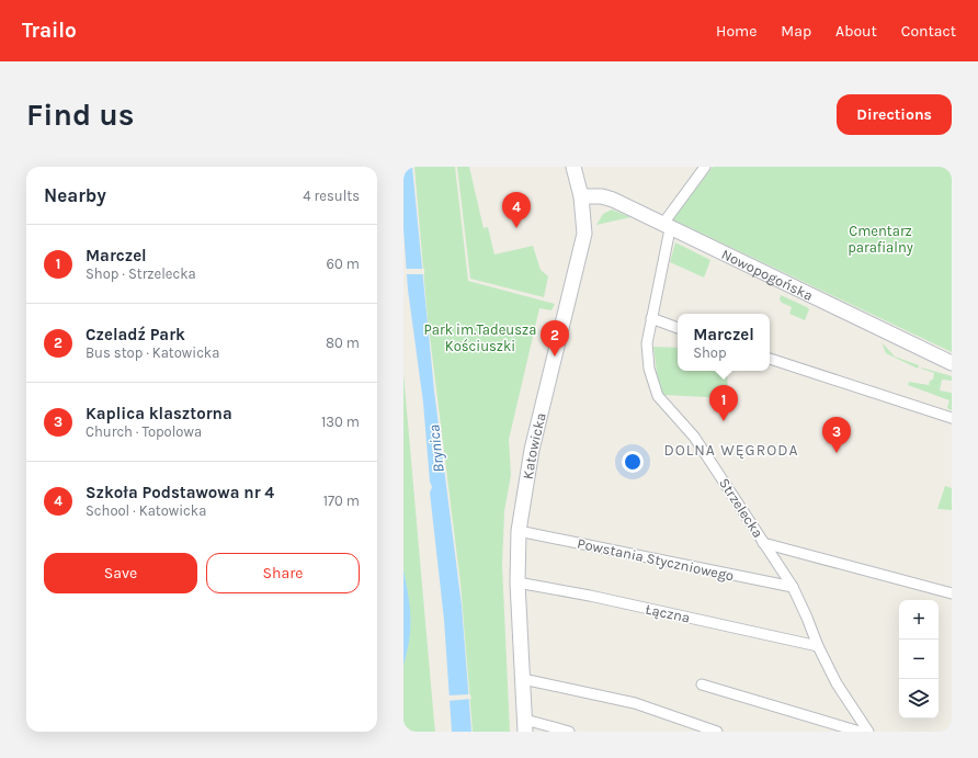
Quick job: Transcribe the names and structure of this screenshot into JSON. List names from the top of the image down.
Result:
{
  "streets": {
    "street": [
      "Nowopogońska",
      "Katowicka",
      "Strzelecka",
      "Powstania Styczniowego",
      "Łączna"
    ]
  },
  "crossings": [
    ["Nowopogońska", "Katowicka"],
    ["Nowopogońska", "Strzelecka"],
    ["Katowicka", "Powstania Styczniowego"],
    ["Katowicka", "Łączna"],
    ["Strzelecka", "Powstania Styczniowego"],
    ["Strzelecka", "Łączna"]
  ],
  "districts": ["DOLNA WĘGRODA"],
  "water": ["Brynica"],
  "parks": ["Cmentarz parafialny", "Park im.Tadeusza Kościuszki"],
  "page": {
    "header": "Trailo",
    "nav": [
      "Home",
      "Map",
      "About",
      "Contact"
    ],
    "buttons": [
      "Directions",
      ["Save", "Share"]
    ],
    "title": "Find us",
    "heading": ["Nearby", "4 results"],
    "pins": [
      "4",
      "2",
      "1",
      "3"
    ],
    "list": [
      {
        "mark": "1",
        "name": "Marczel",
        "note": "Shop · Strzelecka",
        "value": "60 m"
      },
      {
        "mark": "2",
        "name": "Czeladź Park",
        "note": "Bus stop · Katowicka",
        "value": "80 m"
      },
      {
        "mark": "3",
        "name": "Kaplica klasztorna",
        "note": "Church · Topolowa",
        "value": "130 m"
      },
      {
        "mark": "4",
        "name": "Szkoła Podstawowa nr 4",
        "note": "School · Katowicka",
        "value": "170 m"
      }
    ],
    "popup": ["Marczel", "Shop"],
    "map_buttons": ["+", "−"]
  }
}
